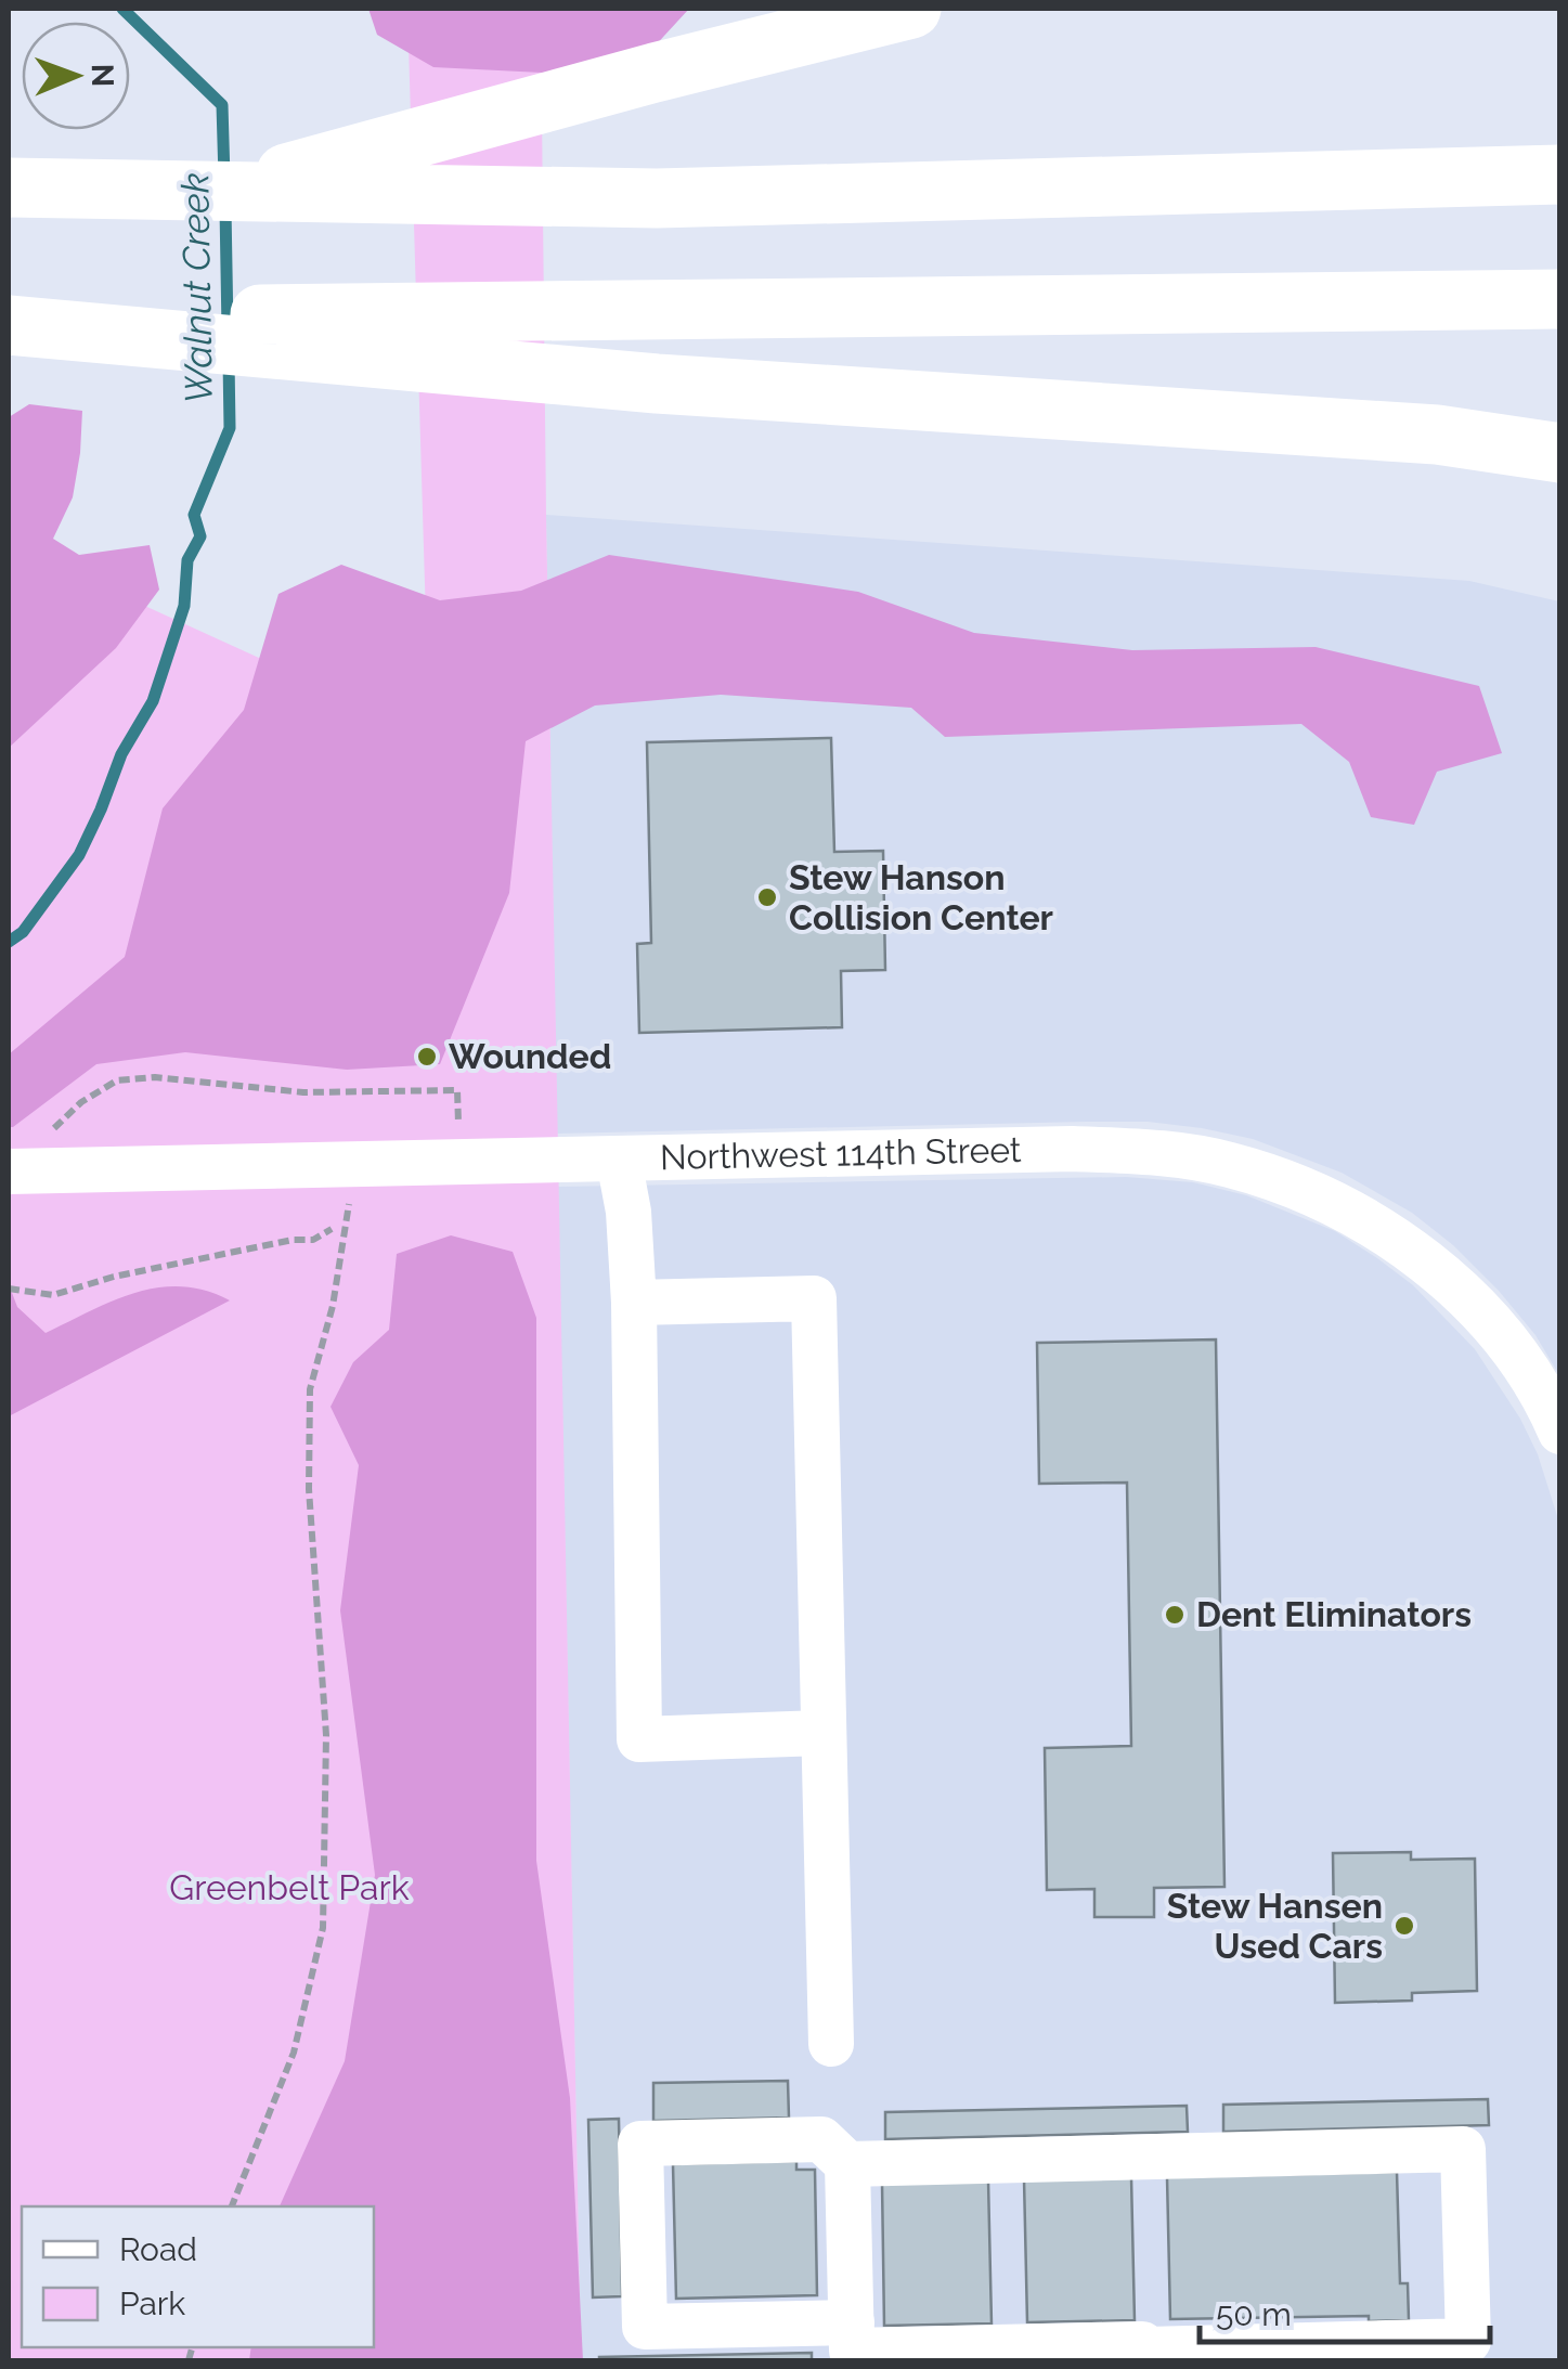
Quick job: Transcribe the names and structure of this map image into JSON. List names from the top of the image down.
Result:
{
  "streets": {
    "street": ["Northwest 114th Street"]
  },
  "water": ["Walnut Creek"],
  "parks": ["Greenbelt Park"],
  "places": [
    "Stew Hanson Collision Center",
    "Wounded",
    "Dent Eliminators",
    "Stew Hansen Used Cars"
  ],
  "legend": ["Road", "Park"],
  "scale_bar": "50 m",
  "north": "right"
}
